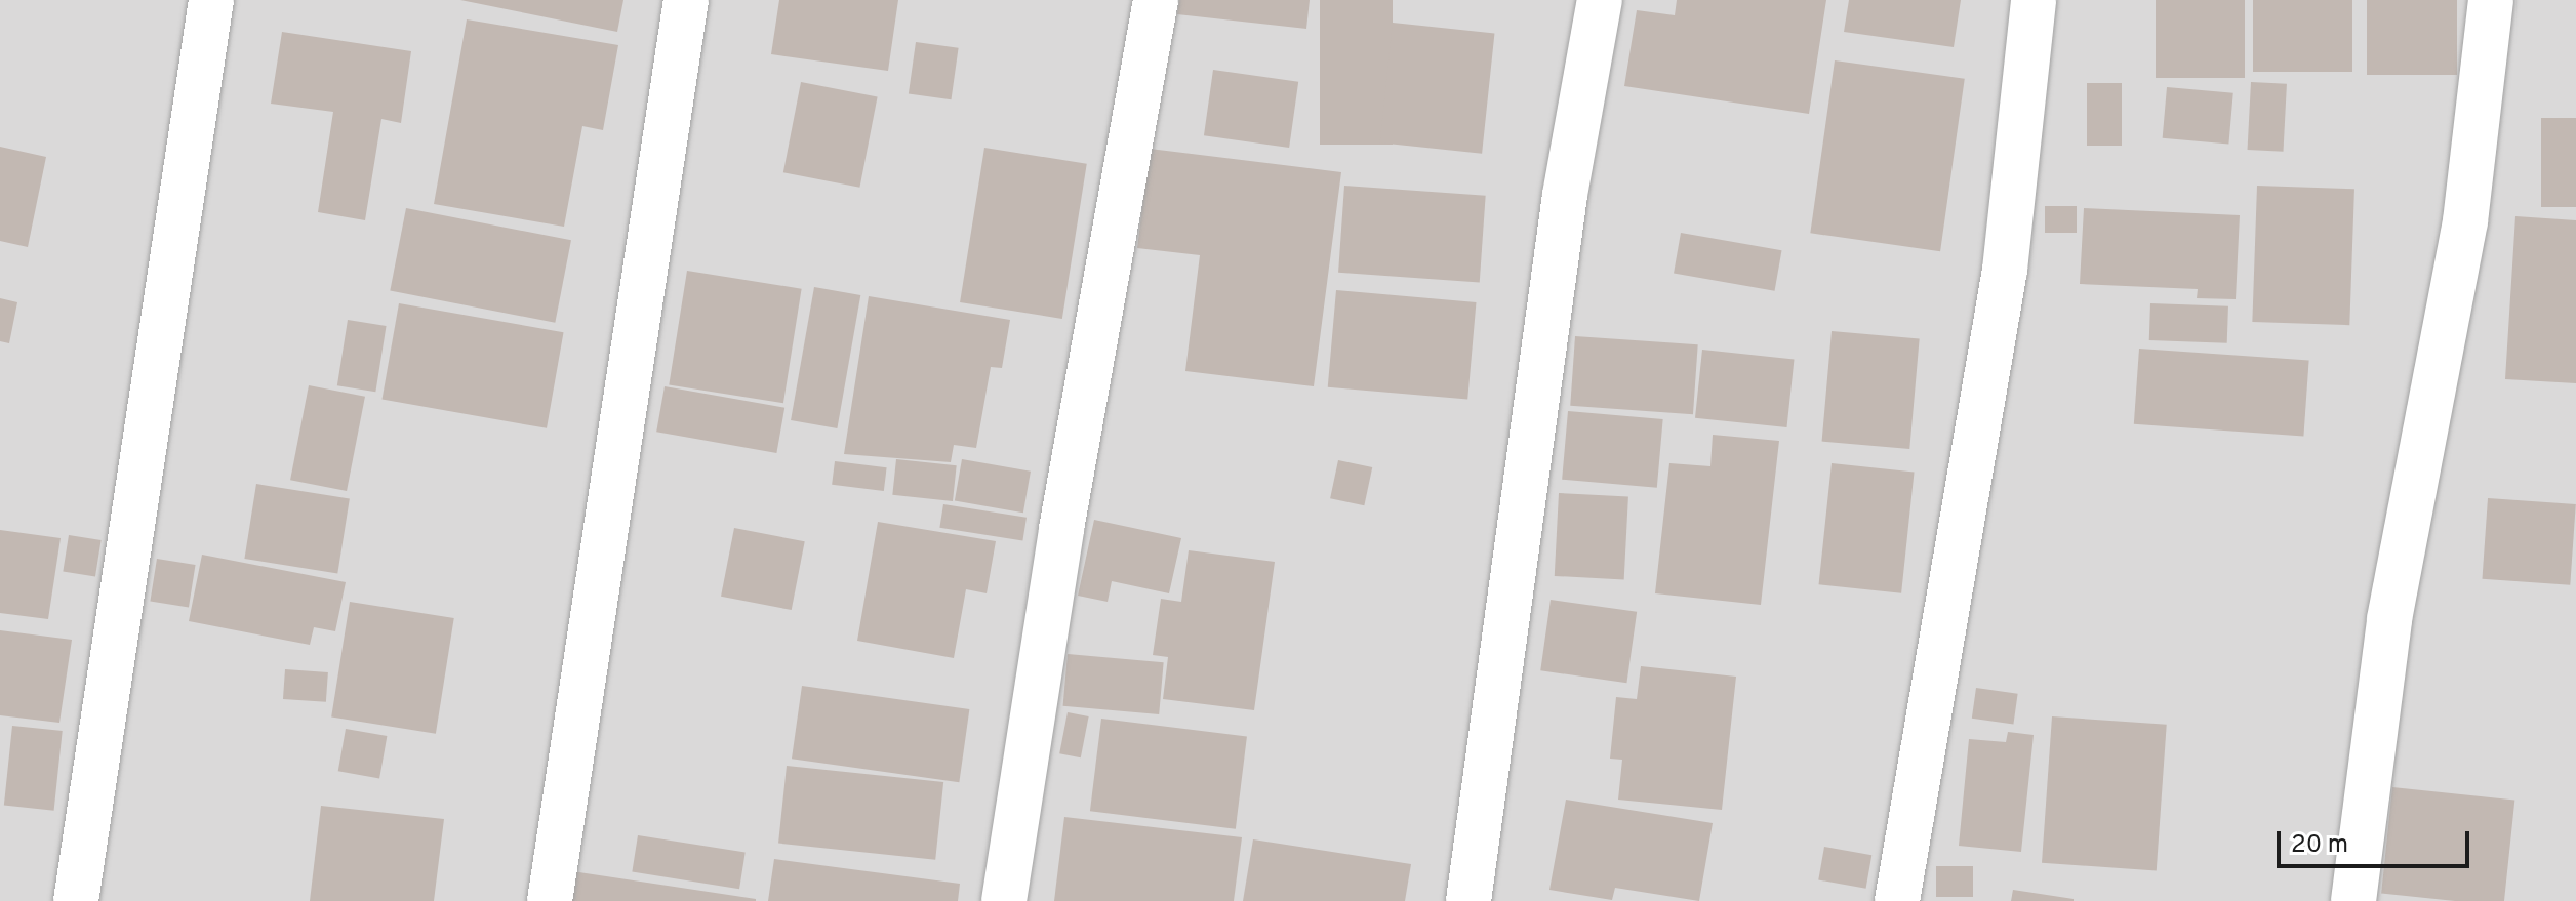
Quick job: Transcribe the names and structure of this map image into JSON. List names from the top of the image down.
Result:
{
  "scale_bar": "20 m"
}
